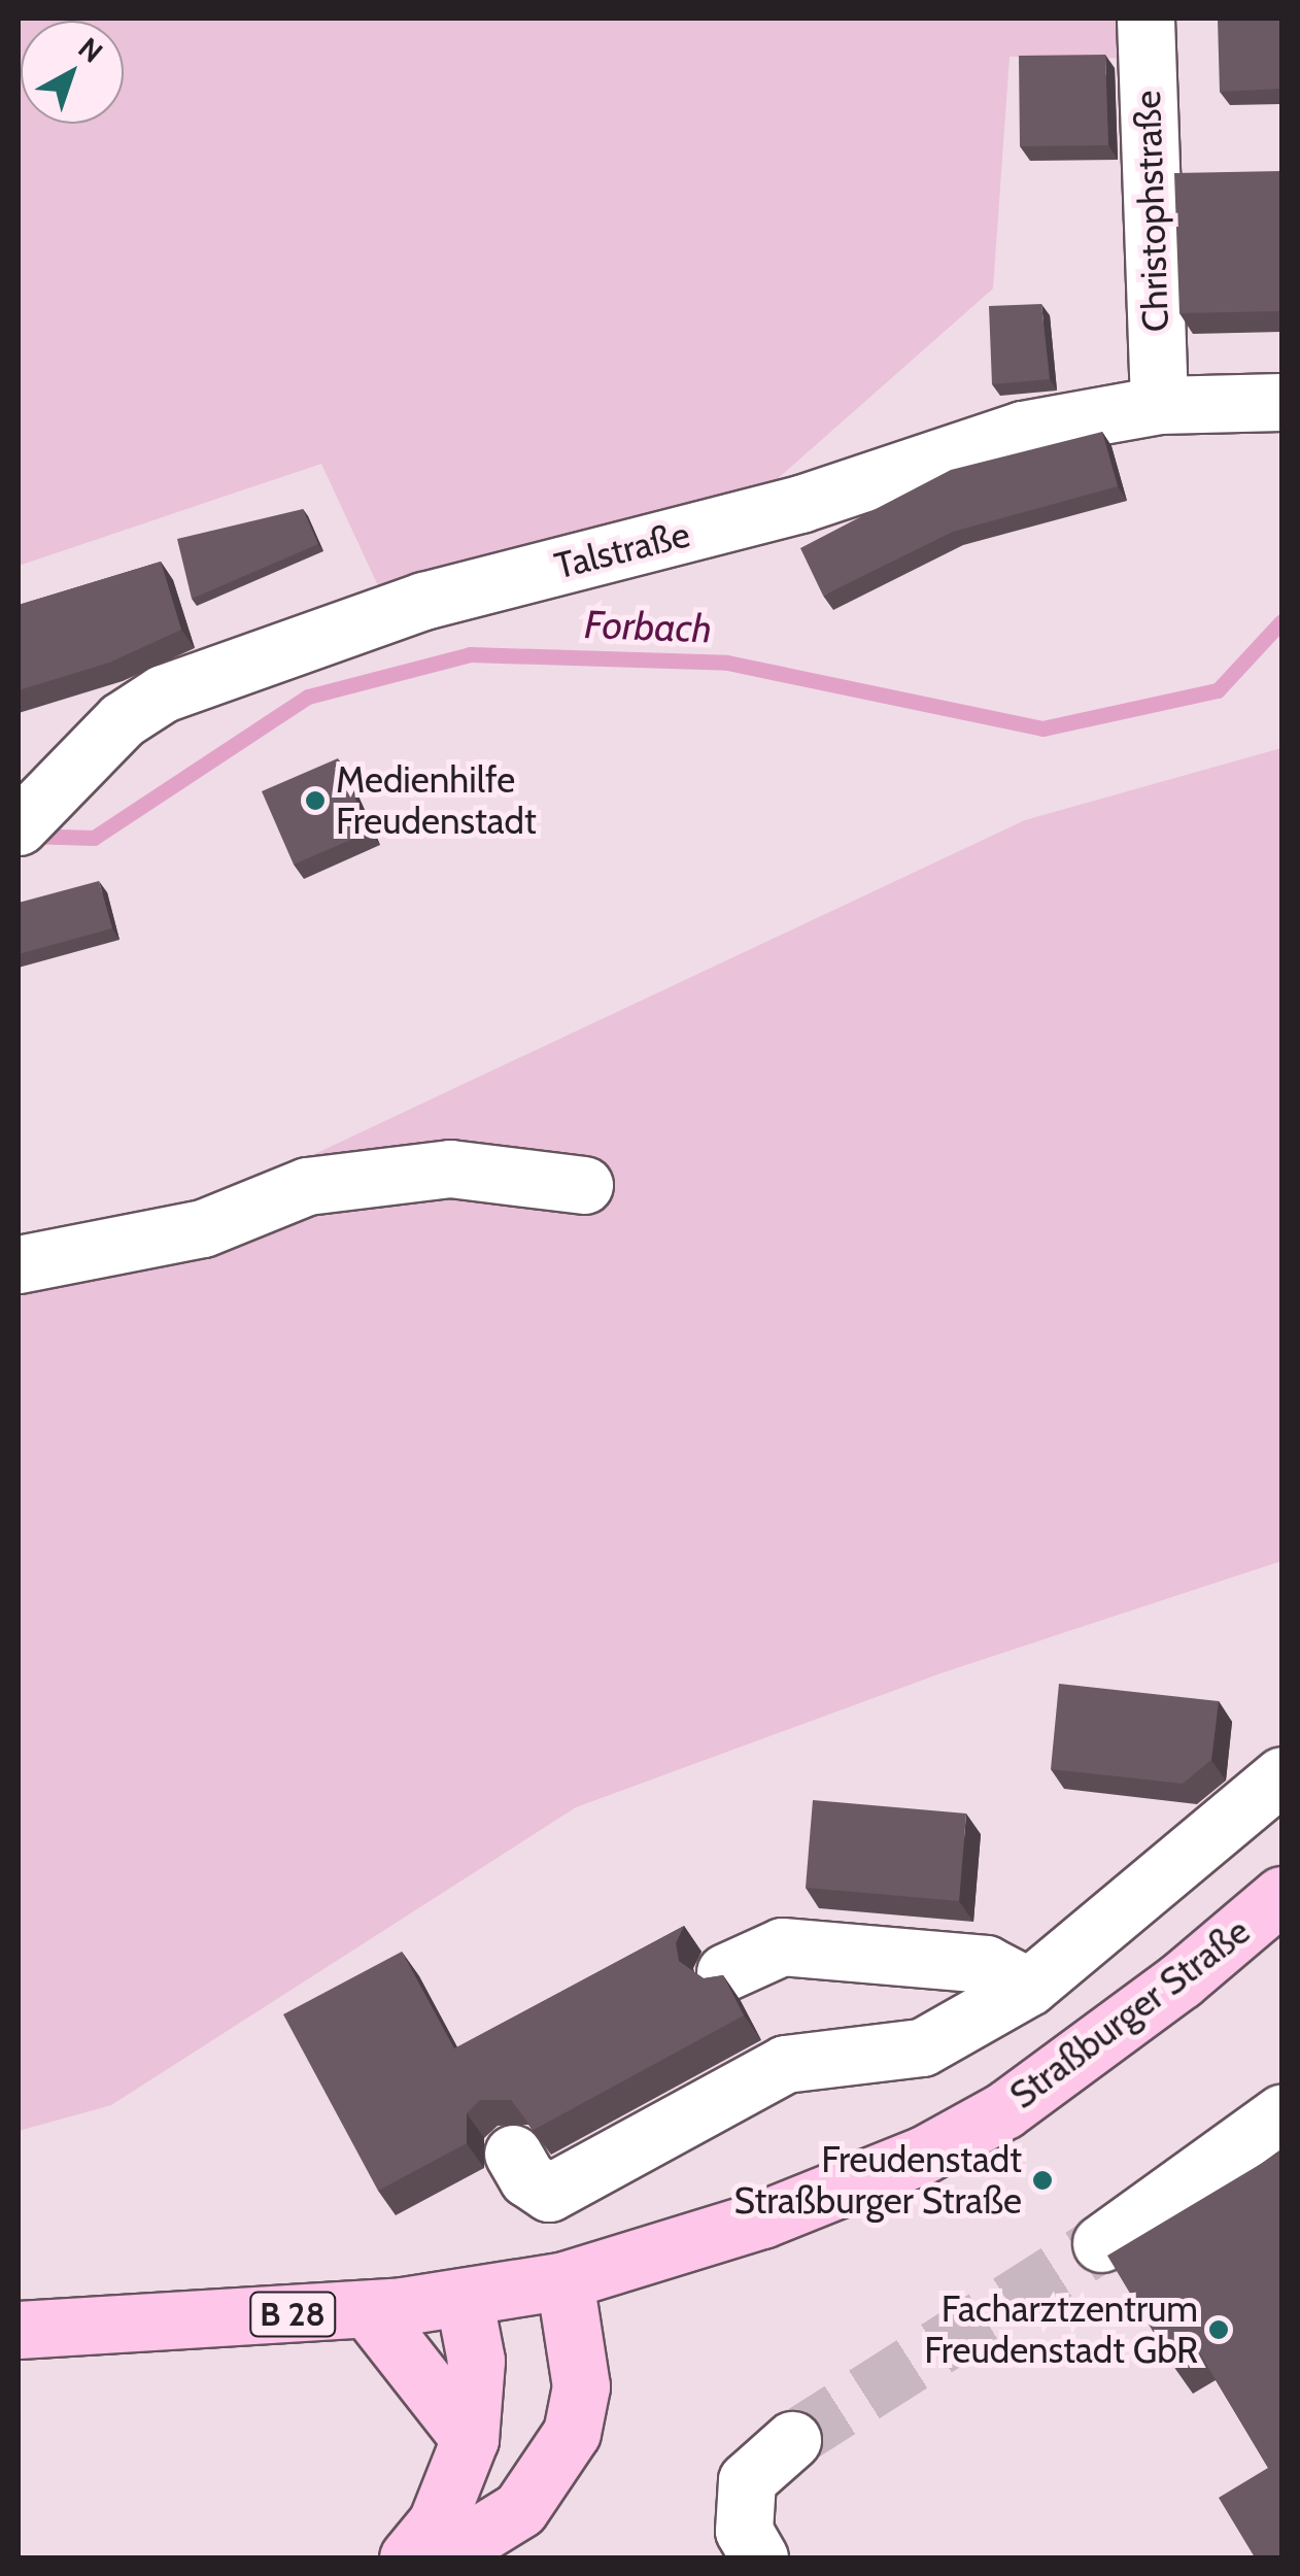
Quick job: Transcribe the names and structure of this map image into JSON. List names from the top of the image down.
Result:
{
  "streets": {
    "main road": ["Straßburger Straße", "B 28"],
    "street": ["Christophstraße", "Talstraße"]
  },
  "crossings": [
    ["Christophstraße", "Talstraße"]
  ],
  "water": ["Forbach"],
  "places": ["Medienhilfe Freudenstadt", "Freudenstadt Straßburger Straße", "Facharztzentrum Freudenstadt GbR"],
  "north": "top right"
}
